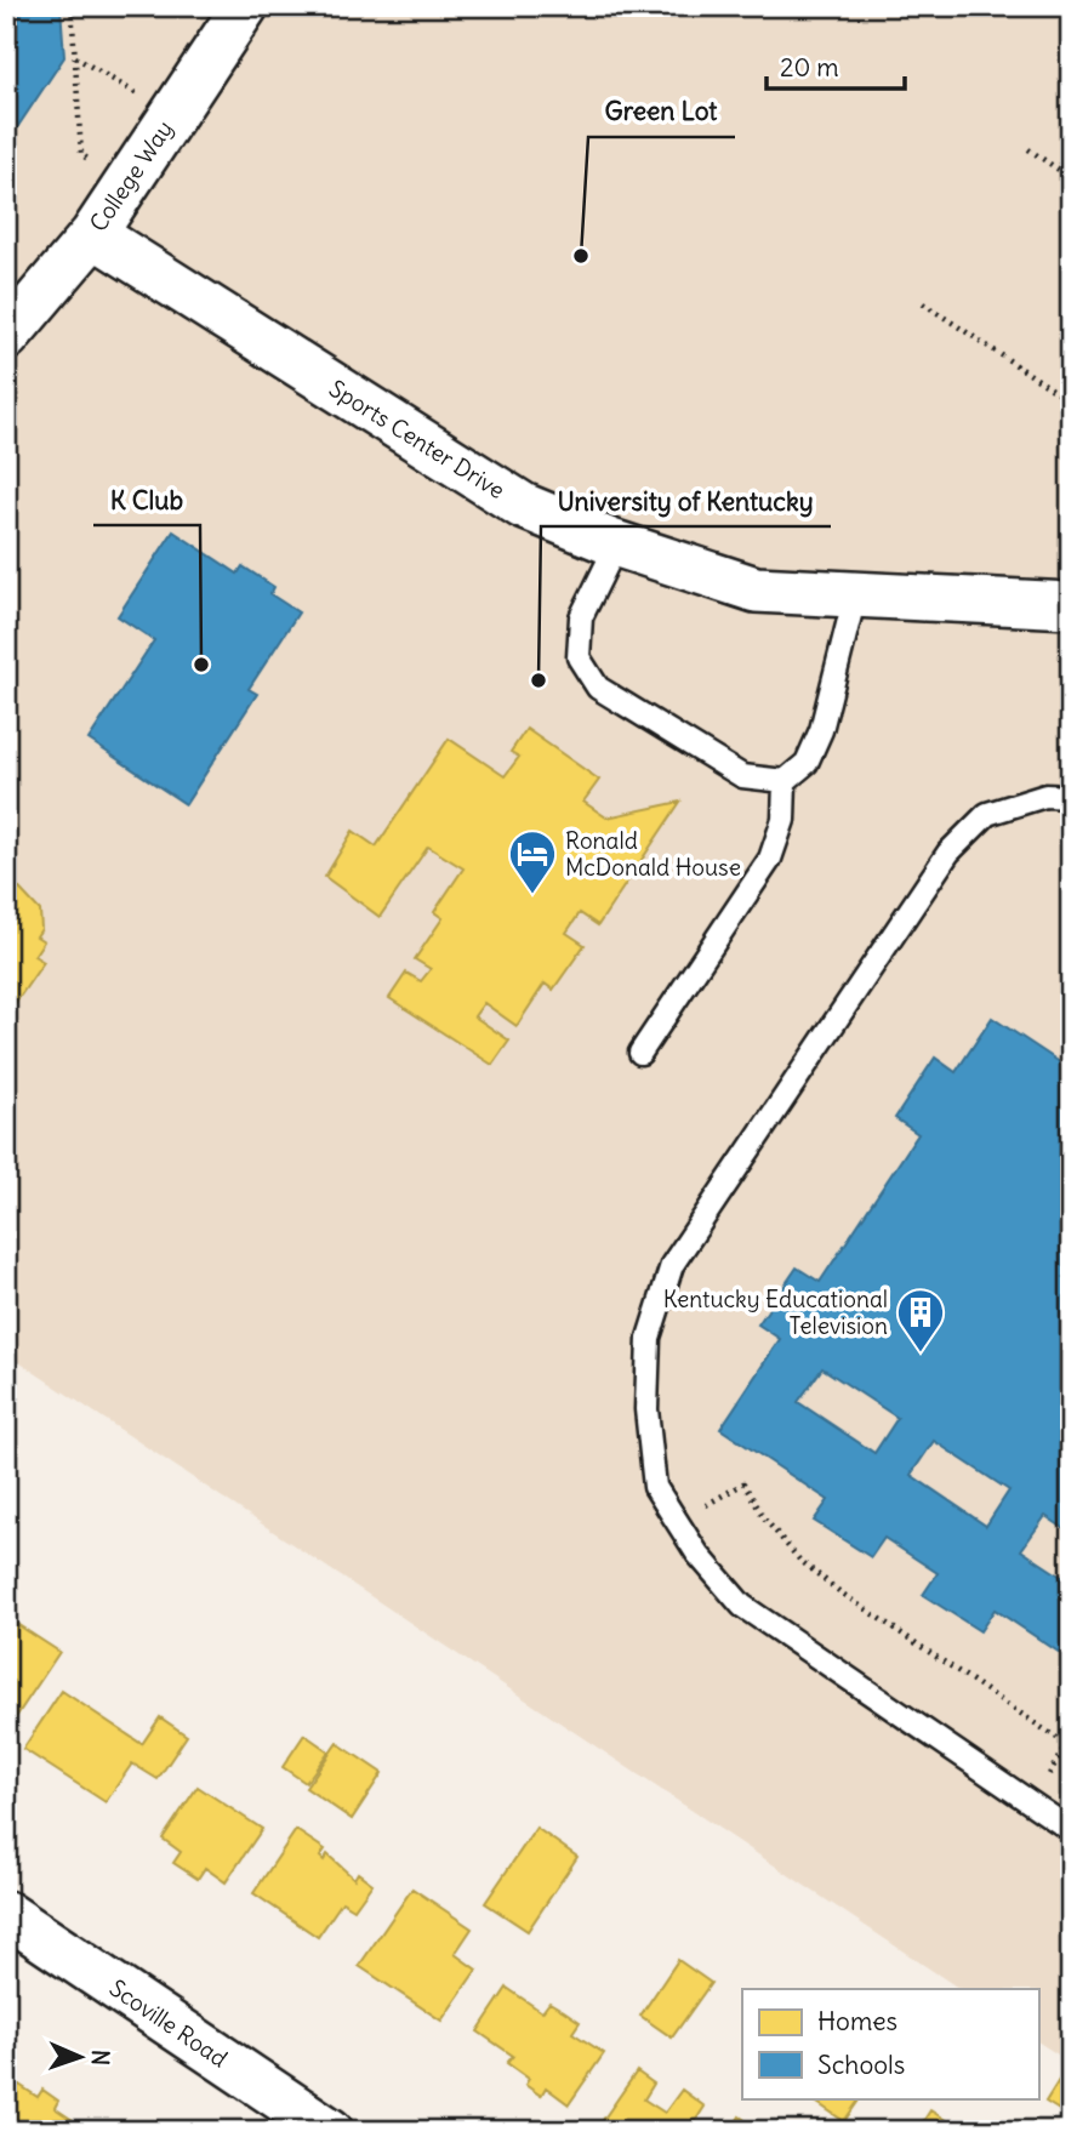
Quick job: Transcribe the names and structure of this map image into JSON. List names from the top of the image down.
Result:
{
  "streets": {
    "street": ["College Way", "Sports Center Drive", "Scoville Road"]
  },
  "crossings": [
    ["College Way", "Sports Center Drive"]
  ],
  "places": {
    "other": ["Green Lot", "K Club", "University of Kentucky"],
    "hotel": ["Ronald McDonald House"],
    "building": ["Kentucky Educational Television"]
  },
  "legend": ["Homes", "Schools"],
  "scale_bar": "20 m",
  "north": "right"
}
